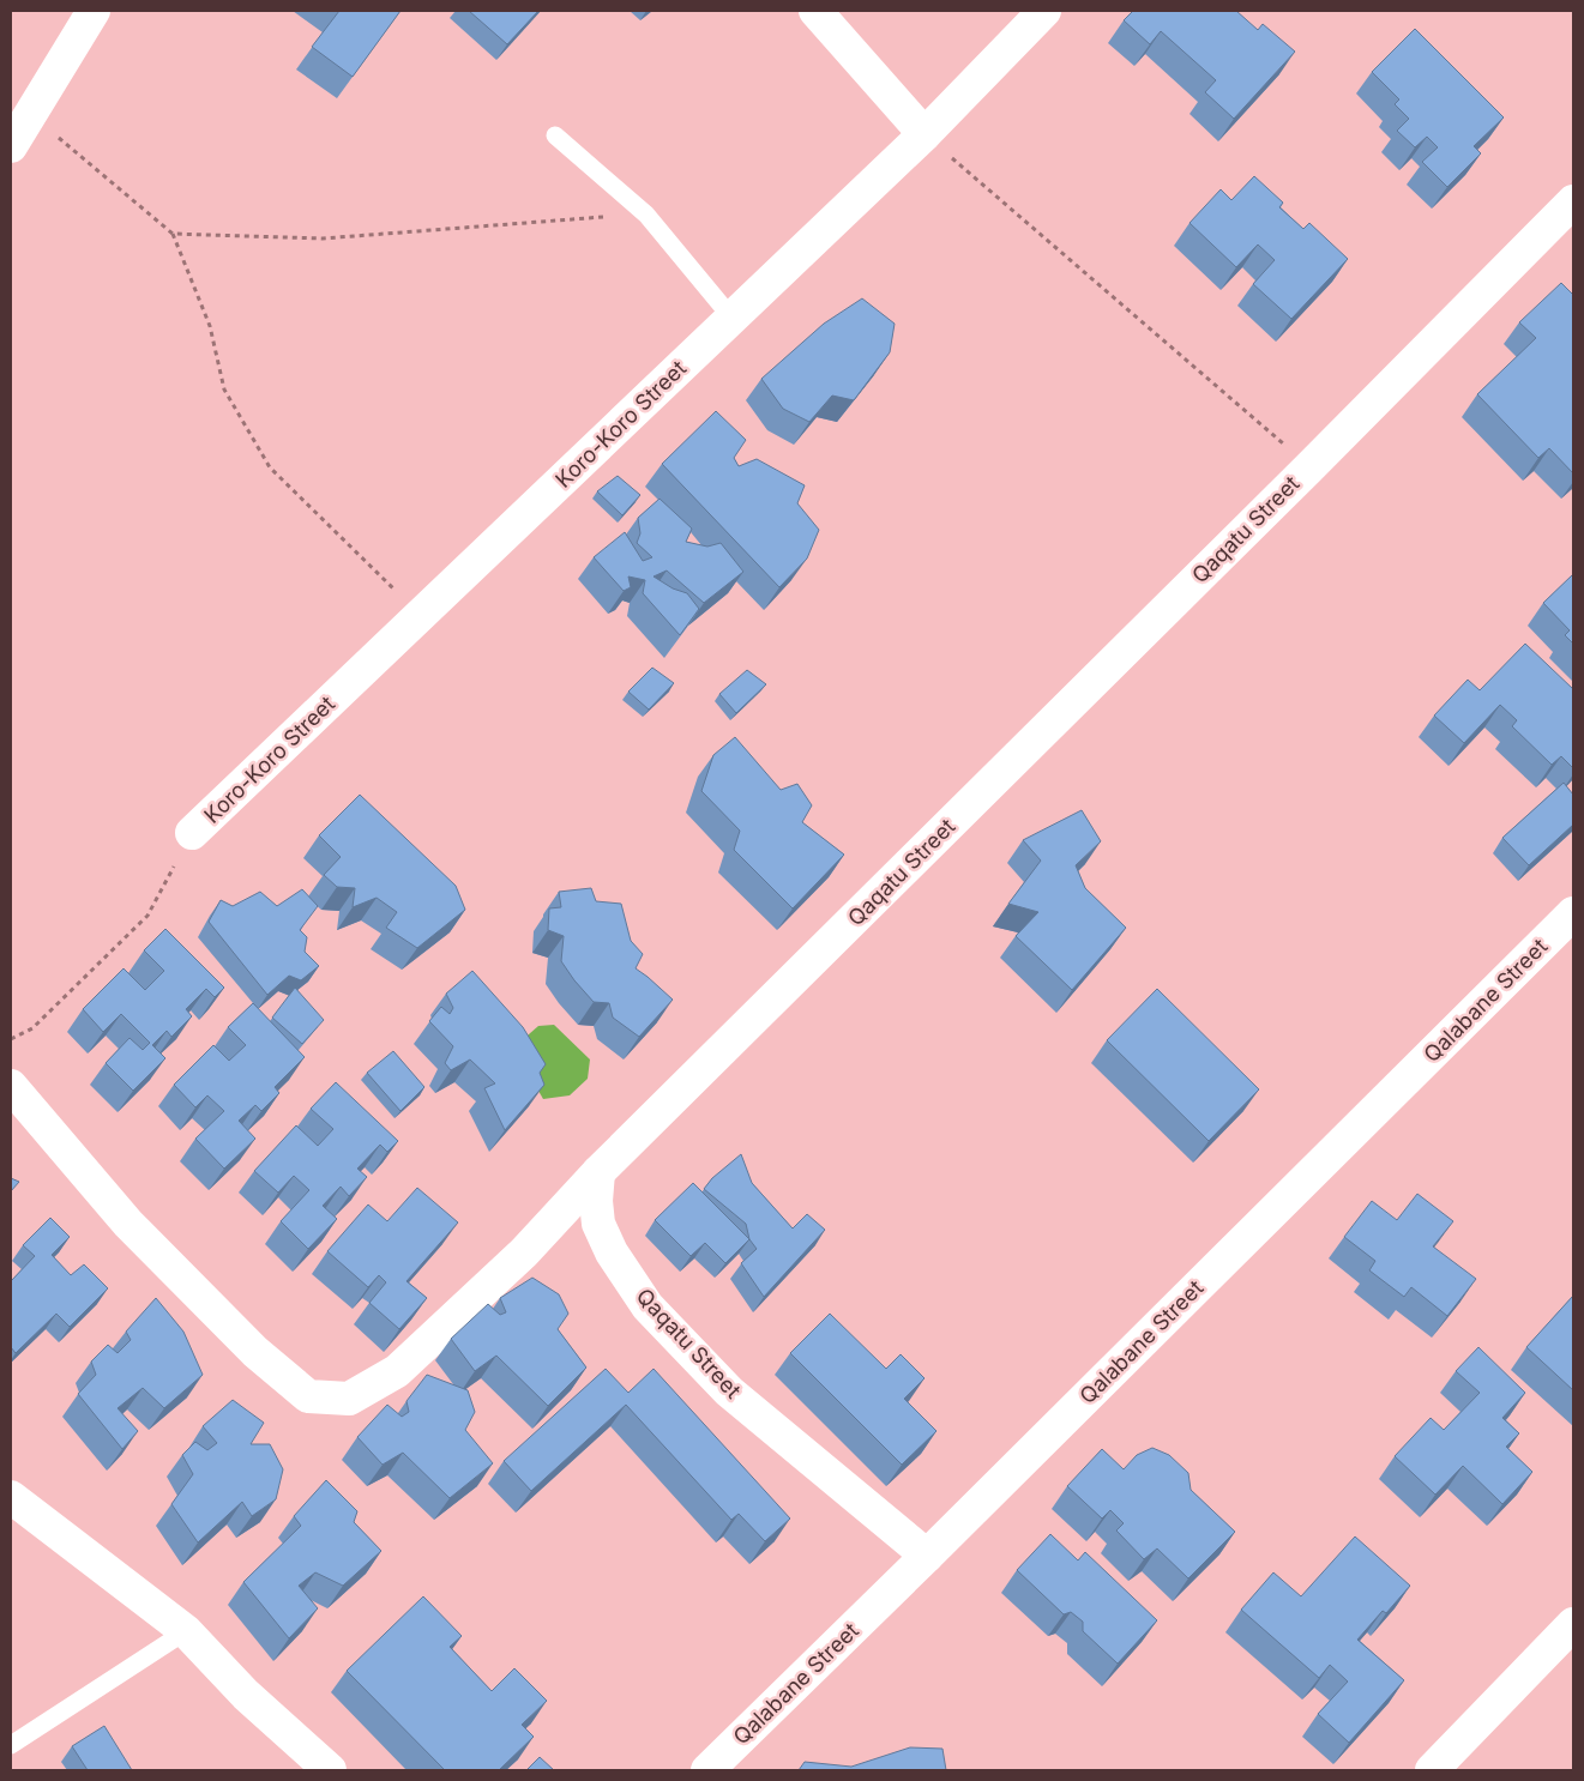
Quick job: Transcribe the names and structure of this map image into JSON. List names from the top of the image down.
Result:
{
  "streets": {
    "street": ["Koro-Koro Street", "Qaqatu Street", "Qalabane Street"]
  },
  "crossings": [
    ["Qaqatu Street", "Qalabane Street"]
  ]
}
